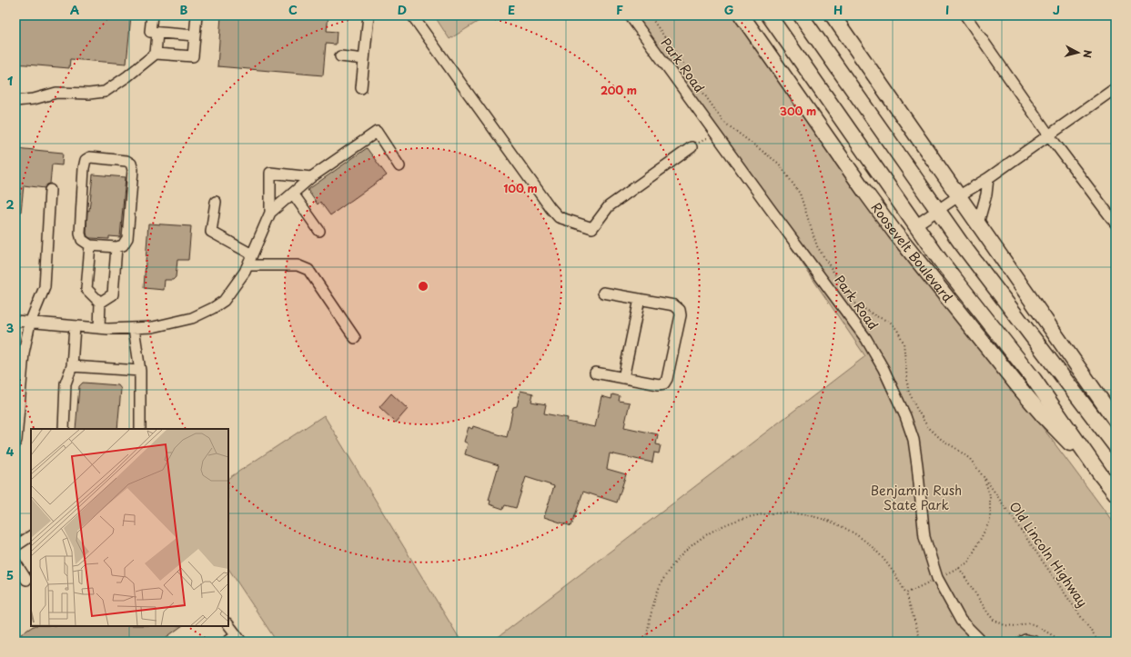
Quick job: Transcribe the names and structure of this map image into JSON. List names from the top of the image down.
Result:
{
  "streets": {
    "highway": ["Roosevelt Boulevard"],
    "street": ["Park Road"],
    "path": ["Old Lincoln Highway"]
  },
  "parks": ["Benjamin Rush State Park"],
  "north": "right",
  "grid": {
    "columns": [
      "A",
      "B",
      "C",
      "D",
      "E",
      "F",
      "G",
      "H",
      "I",
      "J"
    ],
    "rows": [
      "1",
      "2",
      "3",
      "4",
      "5"
    ]
  },
  "rings": ["200 m", "300 m", "100 m"]
}
